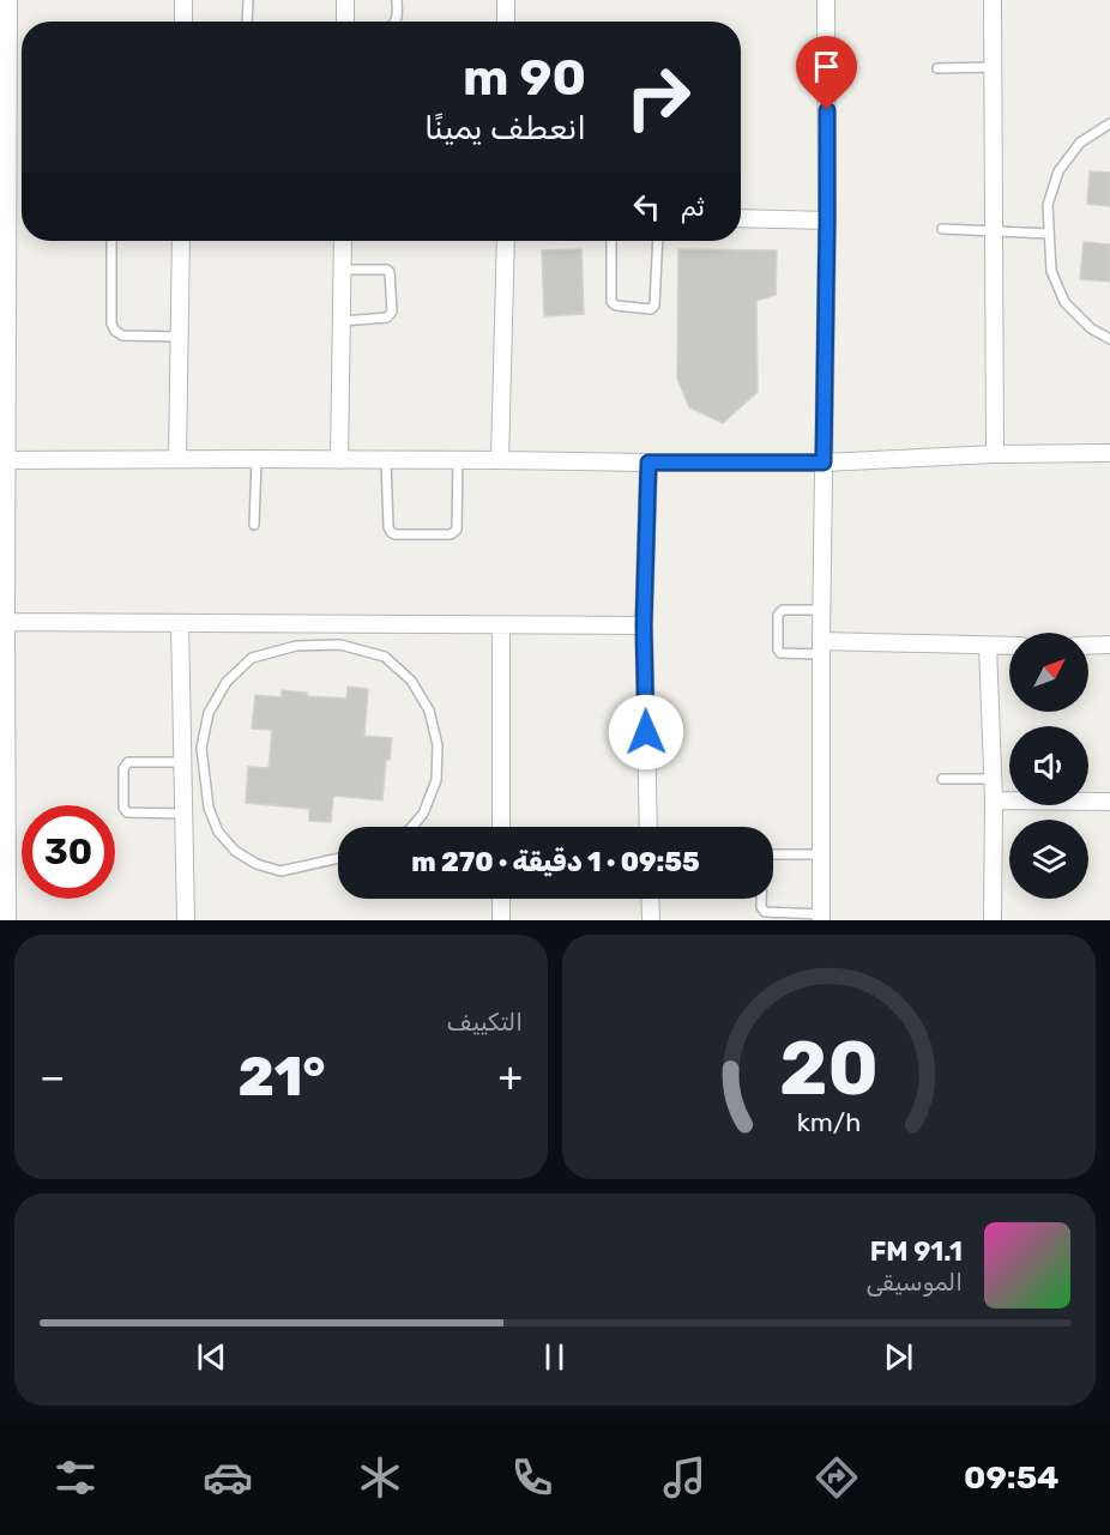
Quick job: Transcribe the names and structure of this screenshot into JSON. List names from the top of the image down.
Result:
{
  "north": "top right",
  "page": {
    "turn": ["90 m", "انعطف يمينًا"],
    "then": "ثم",
    "limit": "30",
    "trip": "09:55 · 1 دقيقة · 270 m",
    "tile": "التكييف",
    "heat": ["−", "21°", "+"],
    "song": ["91.1 FM", "الموسيقى"],
    "tabs": "09:54",
    "gauge": ["20", "km/h"]
  }
}
